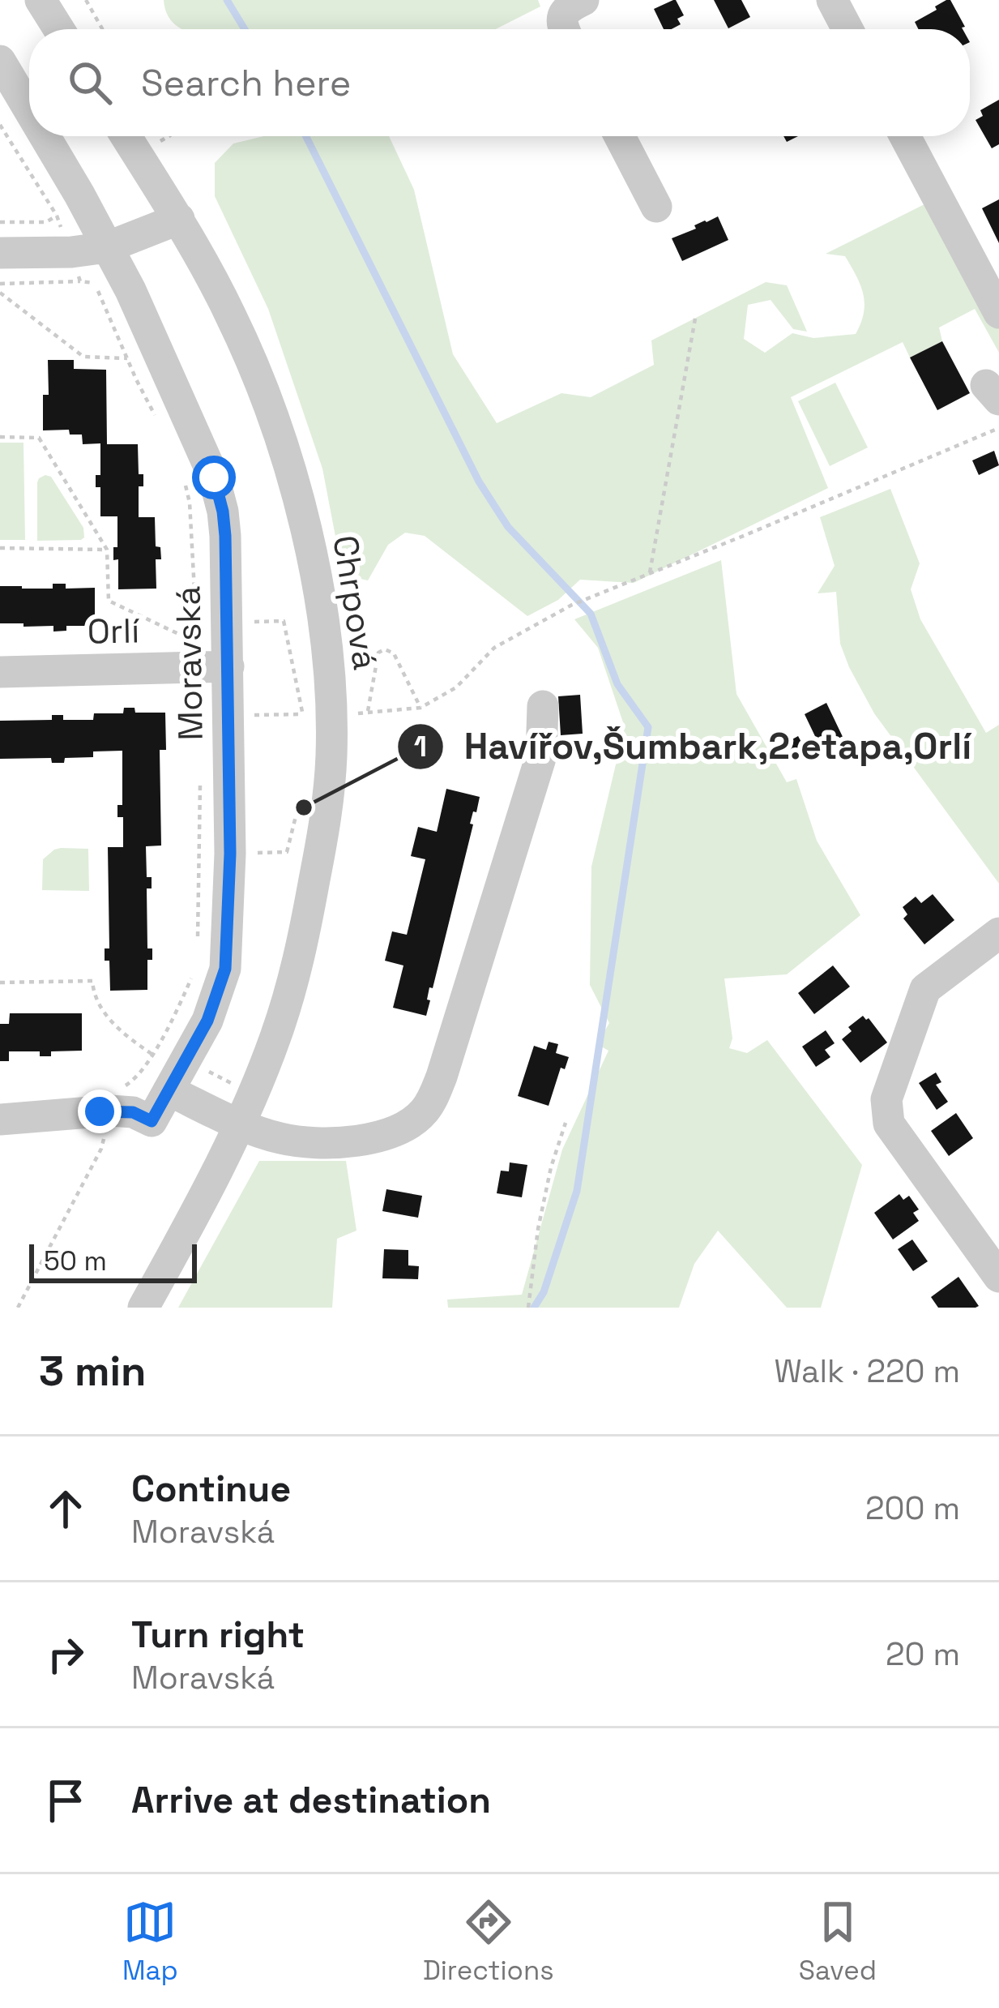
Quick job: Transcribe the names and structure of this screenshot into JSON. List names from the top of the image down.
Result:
{
  "streets": {
    "street": ["Chrpová", "Orlí", "Moravská"]
  },
  "crossings": [
    ["Orlí", "Moravská"]
  ],
  "places": ["Havířov,Šumbark,2.etapa,Orlí"],
  "scale_bar": "50 m",
  "page": {
    "search": "Search here",
    "scale": "50 m",
    "heading": ["3 min", "Walk · 220 m"],
    "list": [
      ["Continue", "Moravská", "200 m"],
      ["Turn right", "Moravská", "20 m"],
      "Arrive at destination"
    ],
    "nav": ["Map", "Directions", "Saved"]
  }
}
